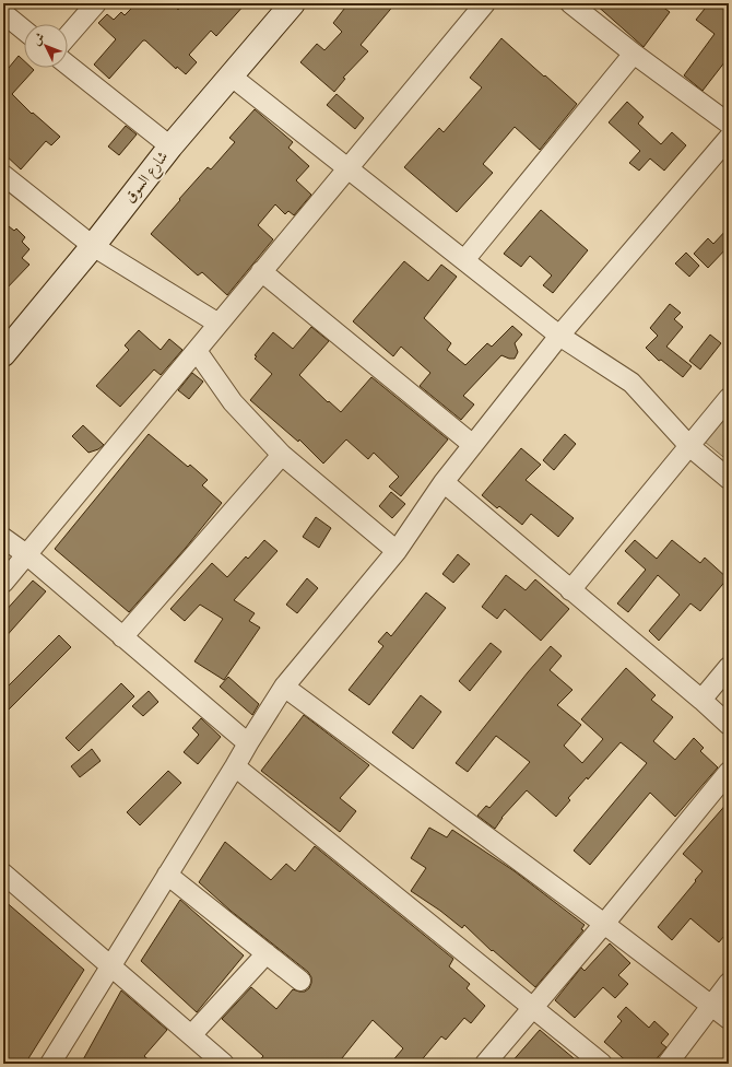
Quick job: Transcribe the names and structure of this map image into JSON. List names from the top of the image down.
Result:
{
  "streets": {
    "street": ["شارع السوق"]
  },
  "north": "top left"
}
